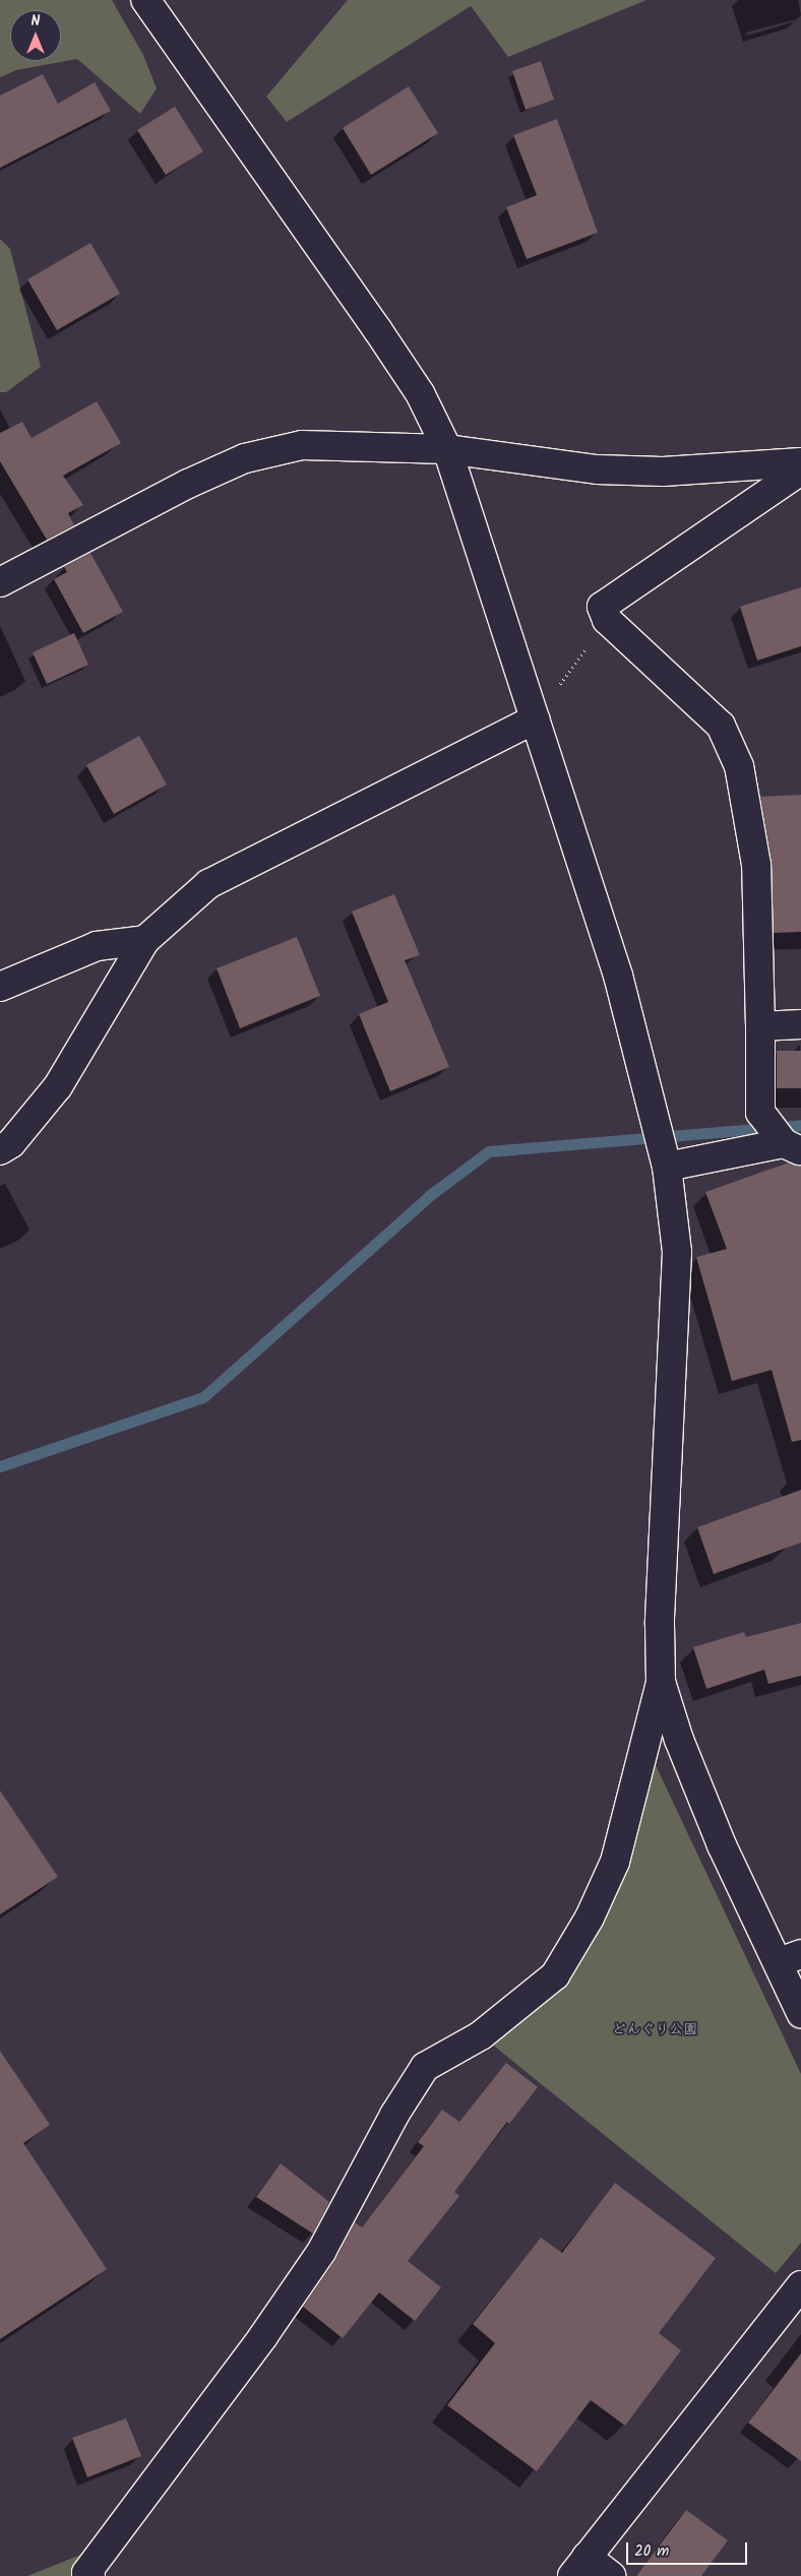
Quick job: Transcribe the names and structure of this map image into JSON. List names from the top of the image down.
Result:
{
  "parks": ["どんぐり公園"],
  "scale_bar": "20 m",
  "north": "top"
}
